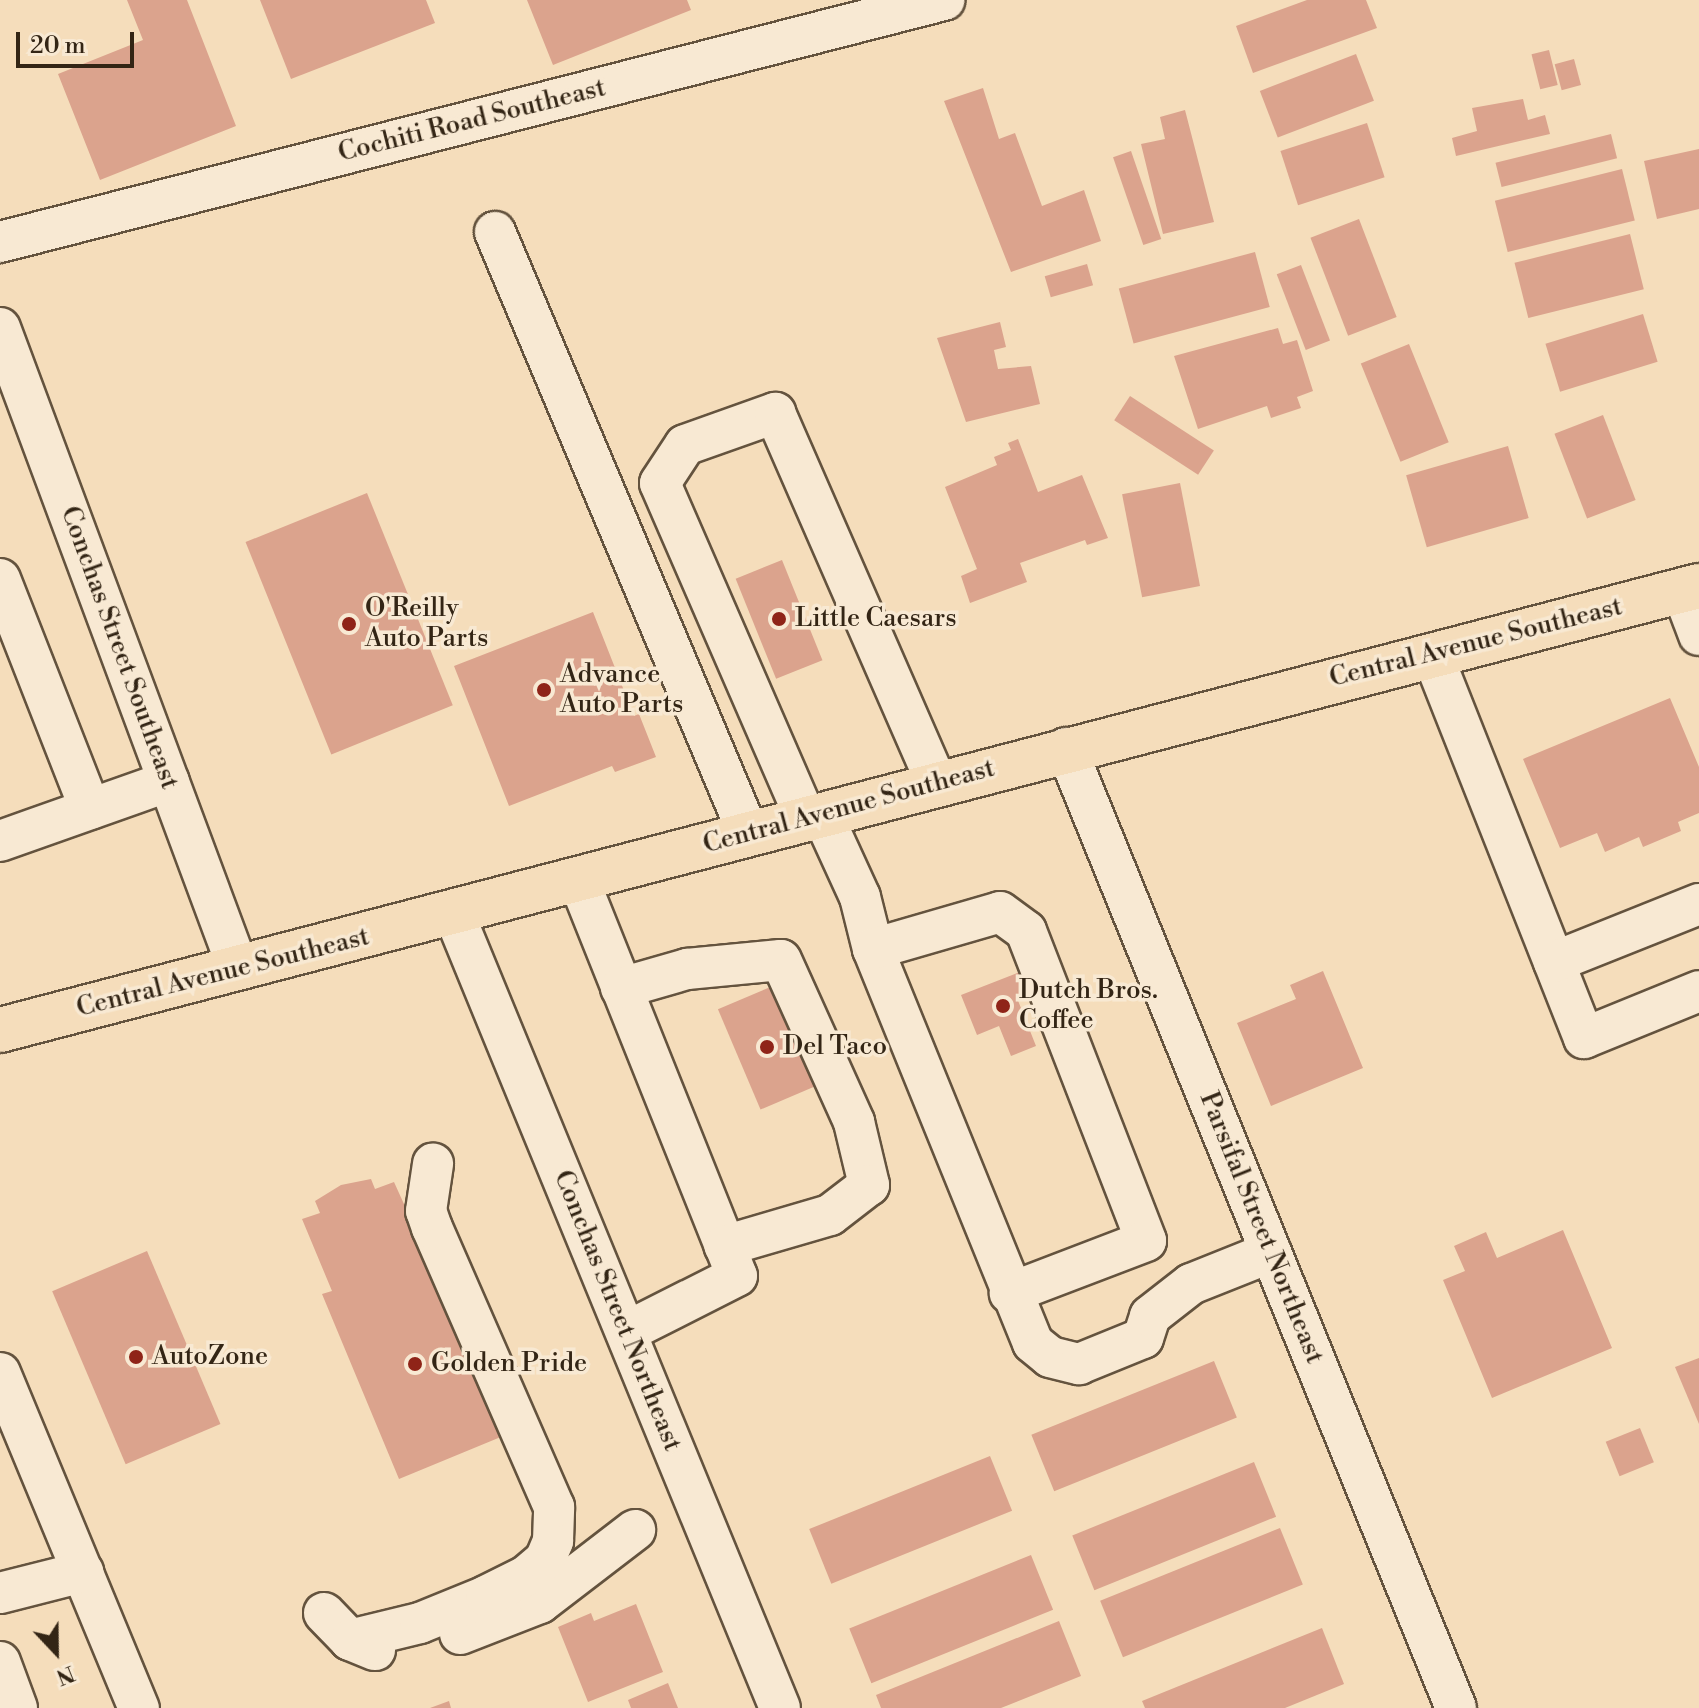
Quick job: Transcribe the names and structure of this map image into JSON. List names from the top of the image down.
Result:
{
  "streets": {
    "main road": ["Central Avenue Southeast"],
    "street": [
      "Cochiti Road Southeast",
      "Conchas Street Southeast",
      "Parsifal Street Northeast",
      "Conchas Street Northeast"
    ]
  },
  "crossings": [
    ["Central Avenue Southeast", "Conchas Street Southeast"],
    ["Central Avenue Southeast", "Parsifal Street Northeast"],
    ["Central Avenue Southeast", "Conchas Street Northeast"]
  ],
  "places": [
    "Little Caesars",
    "O'Reilly Auto Parts",
    "Advance Auto Parts",
    "Dutch Bros. Coffee",
    "Del Taco",
    "AutoZone",
    "Golden Pride"
  ],
  "scale_bar": "20 m",
  "north": "bottom"
}
